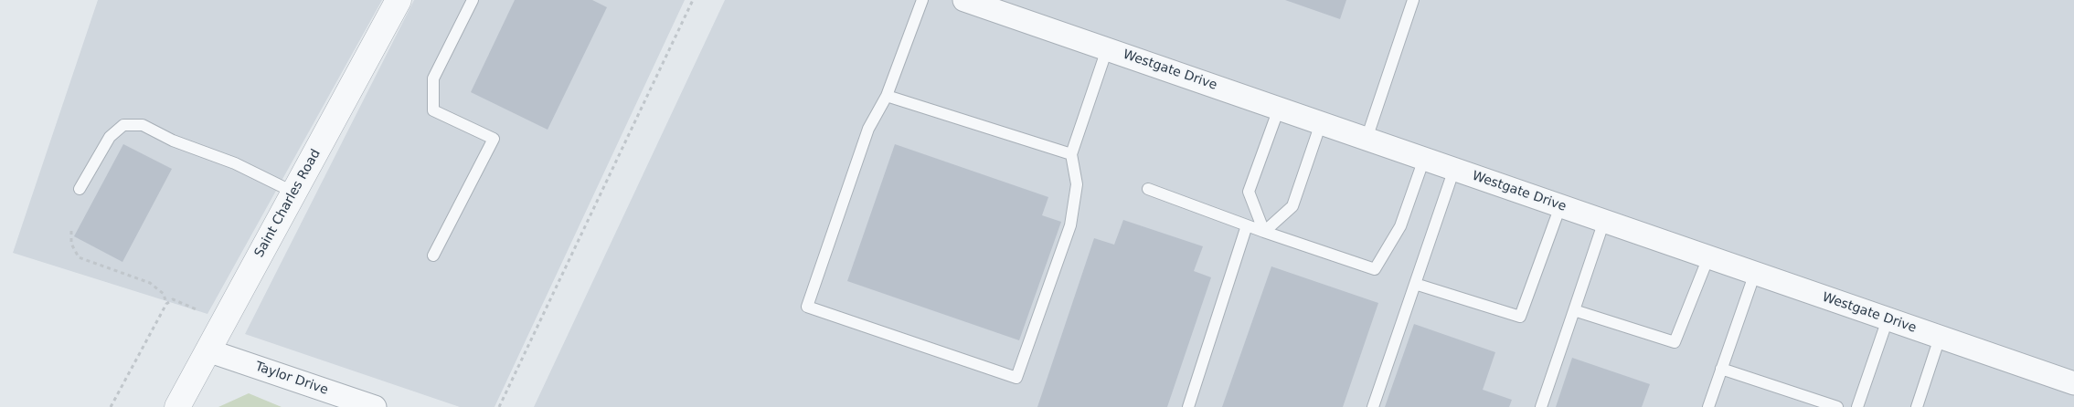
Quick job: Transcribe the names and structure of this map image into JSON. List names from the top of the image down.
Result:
{
  "streets": {
    "street": ["Westgate Drive", "Saint Charles Road", "Taylor Drive"]
  },
  "crossings": [
    ["Saint Charles Road", "Taylor Drive"]
  ]
}
